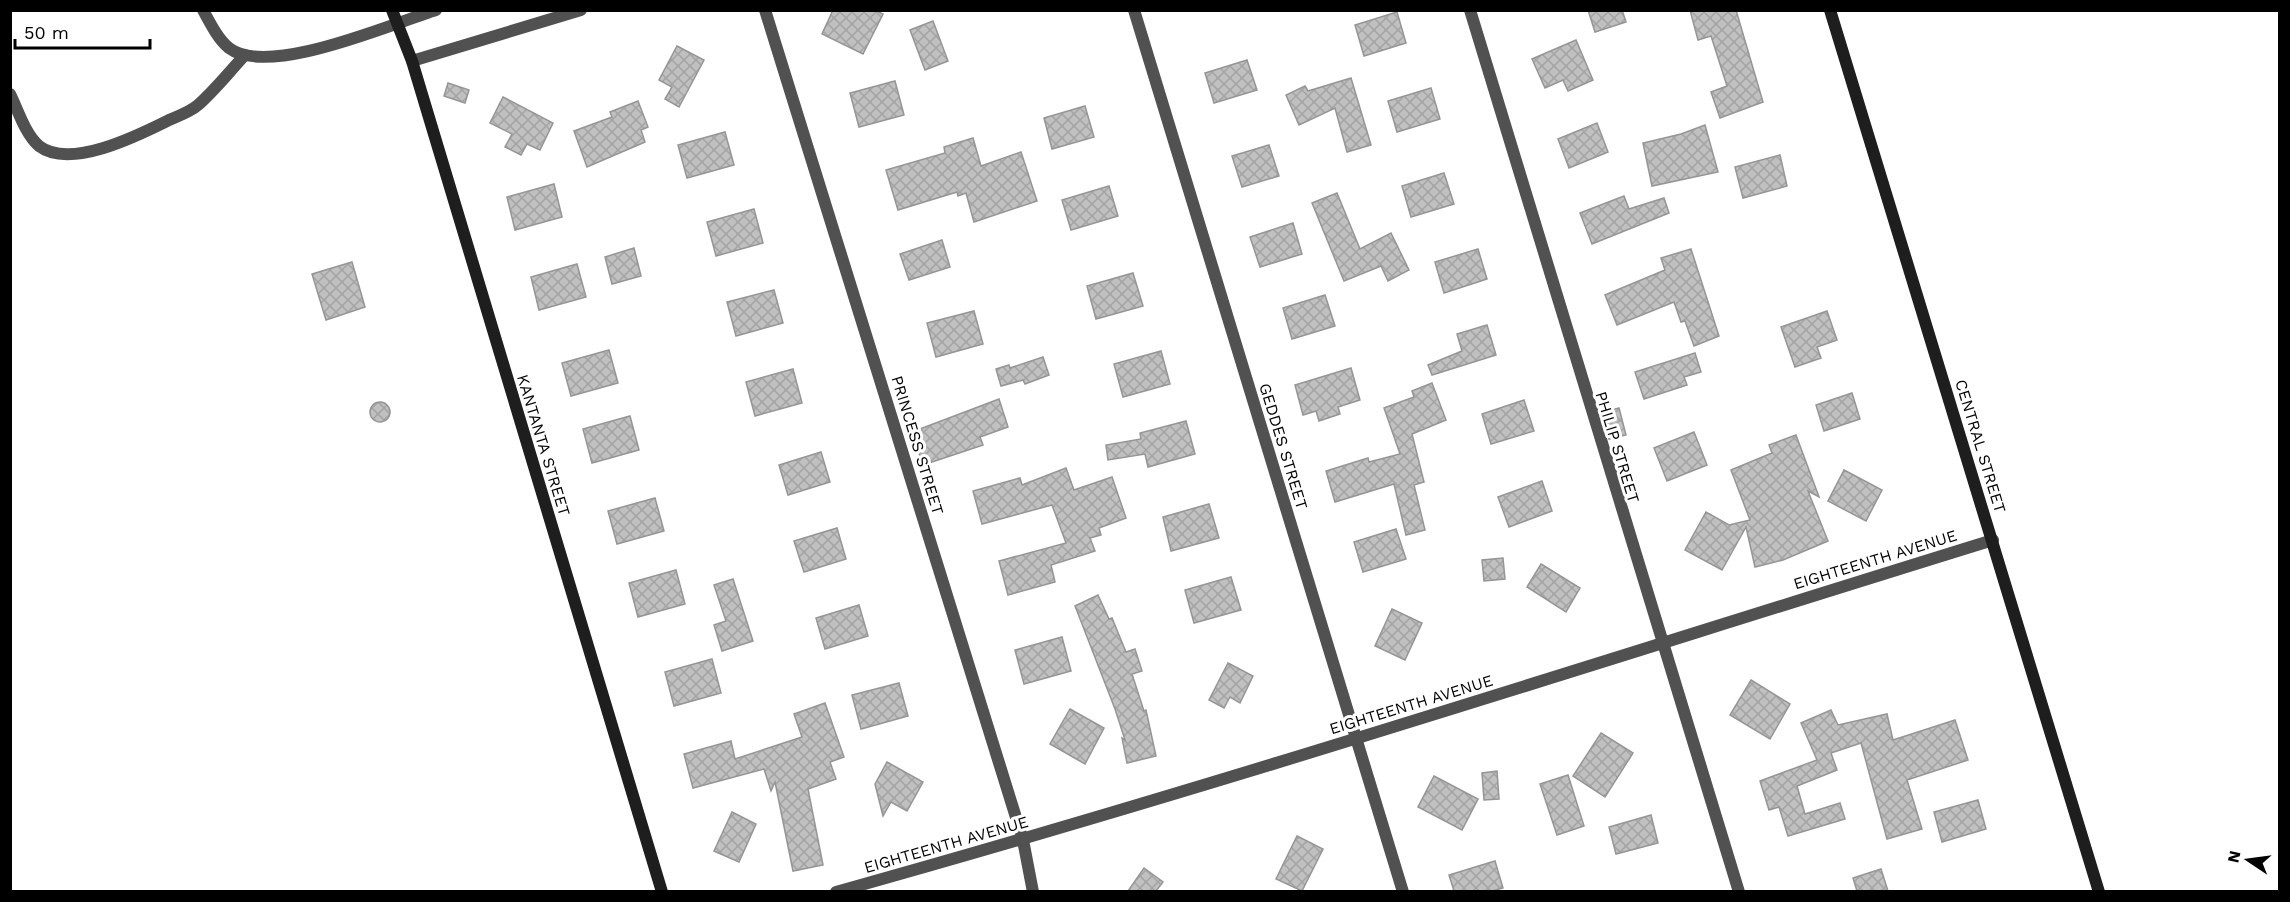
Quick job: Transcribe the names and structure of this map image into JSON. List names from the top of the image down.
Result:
{
  "streets": {
    "street": [
      "KANTANTA STREET",
      "PRINCESS STREET",
      "GEDDES STREET",
      "CENTRAL STREET",
      "PHILIP STREET",
      "EIGHTEENTH AVENUE"
    ]
  },
  "crossings": [
    ["PRINCESS STREET", "EIGHTEENTH AVENUE"],
    ["GEDDES STREET", "EIGHTEENTH AVENUE"],
    ["CENTRAL STREET", "EIGHTEENTH AVENUE"],
    ["PHILIP STREET", "EIGHTEENTH AVENUE"]
  ],
  "scale_bar": "50 m",
  "north": "left"
}
